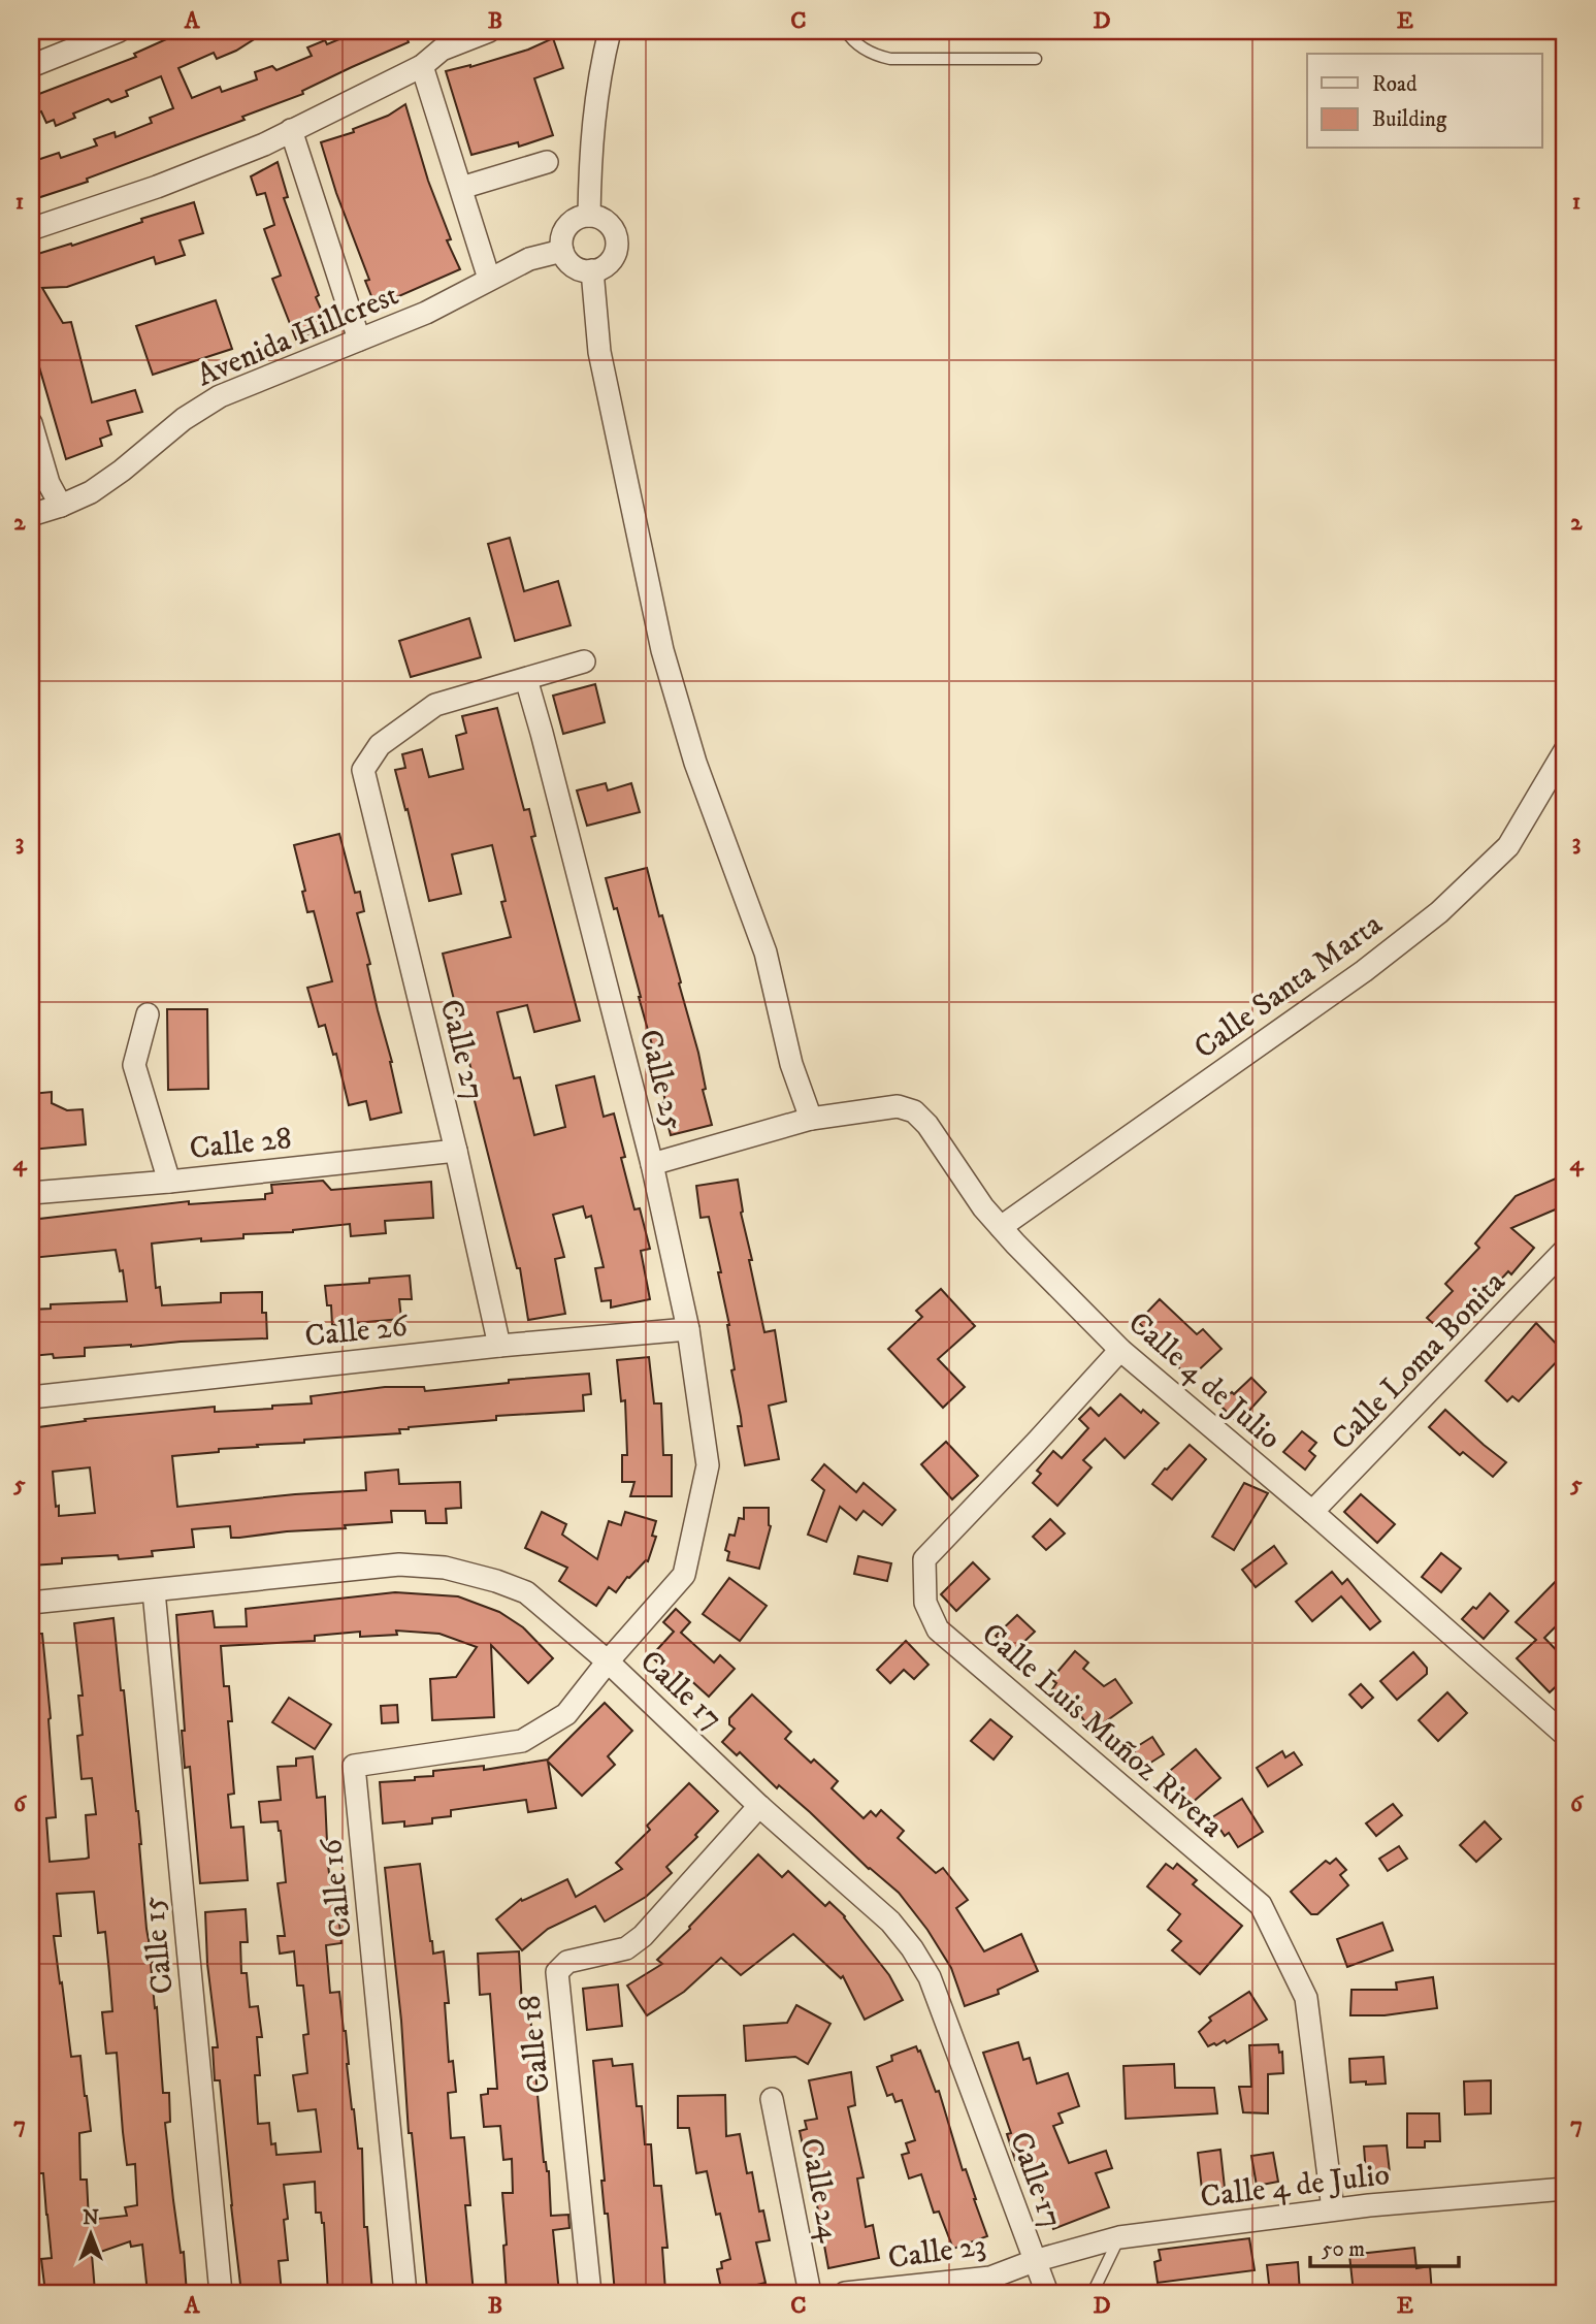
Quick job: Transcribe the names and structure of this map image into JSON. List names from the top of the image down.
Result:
{
  "streets": {
    "street": [
      "Avenida Hillcrest",
      "Calle Santa Marta",
      "Calle 27",
      "Calle 25",
      "Calle 28",
      "Calle 26",
      "Calle Loma Bonita",
      "Calle 4 de Julio",
      "Calle 17",
      "Calle Luis Muñoz Rivera",
      "Calle 16",
      "Calle 15",
      "Calle 18",
      "Calle 24",
      "Calle 23"
    ]
  },
  "crossings": [
    ["Calle Santa Marta", "Calle 4 de Julio"],
    ["Calle 27", "Calle 25"],
    ["Calle 27", "Calle 28"],
    ["Calle 27", "Calle 26"],
    ["Calle 25", "Calle 26"],
    ["Calle 25", "Calle 17"],
    ["Calle 25", "Calle 16"],
    ["Calle Loma Bonita", "Calle 4 de Julio"],
    ["Calle 4 de Julio", "Calle 17"],
    ["Calle 4 de Julio", "Calle Luis Muñoz Rivera"],
    ["Calle 4 de Julio", "Calle 23"],
    ["Calle 17", "Calle 16"],
    ["Calle 17", "Calle 15"],
    ["Calle 17", "Calle 18"],
    ["Calle 17", "Calle 23"]
  ],
  "legend": ["Road", "Building"],
  "scale_bar": "50 m",
  "north": "top",
  "grid": {
    "columns": [
      "A",
      "B",
      "C",
      "D",
      "E"
    ],
    "rows": [
      "1",
      "2",
      "3",
      "4",
      "5",
      "6",
      "7"
    ]
  }
}
